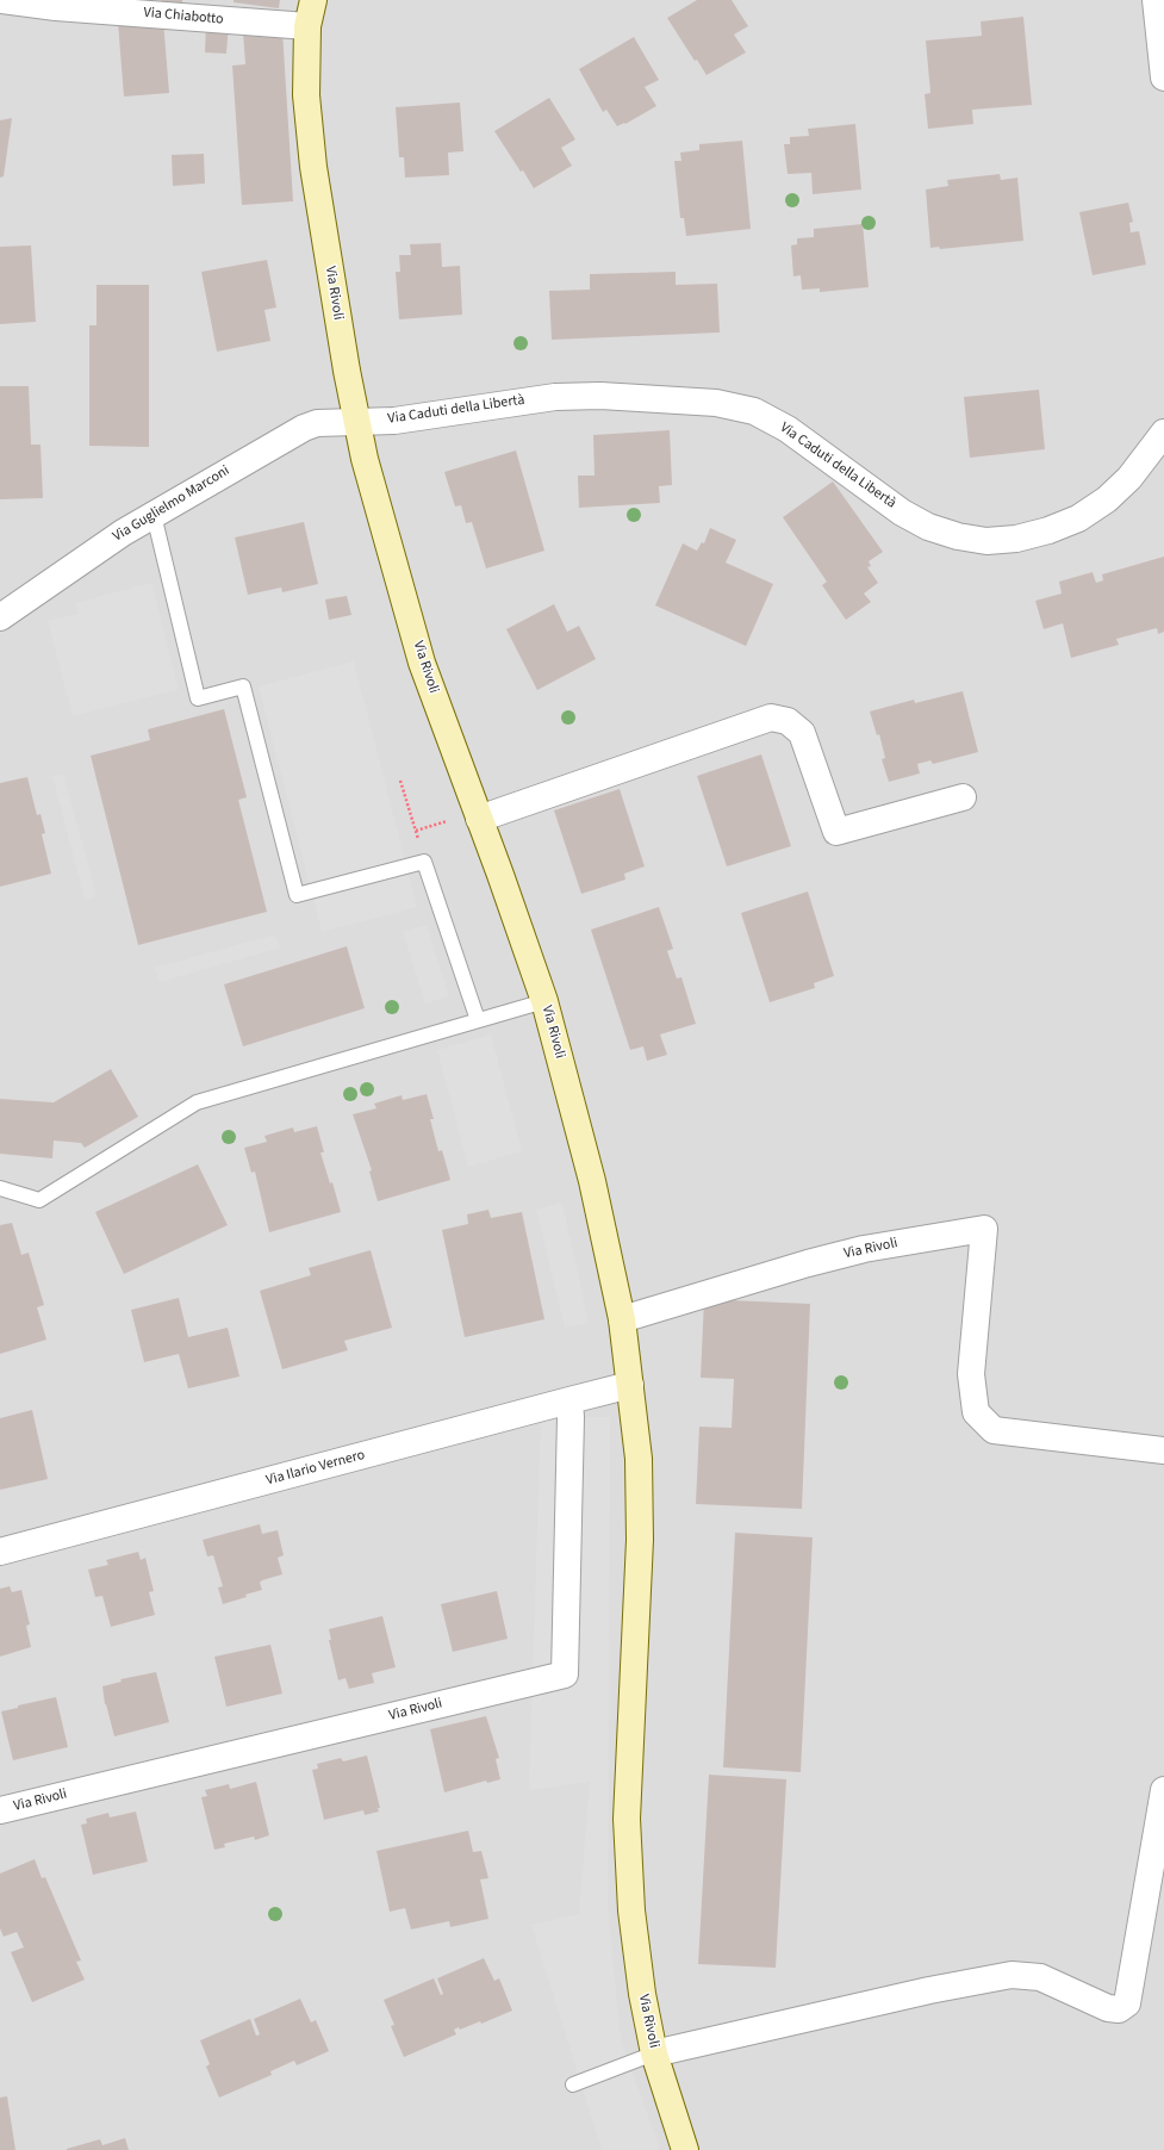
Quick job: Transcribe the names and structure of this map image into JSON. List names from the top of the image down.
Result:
{
  "streets": {
    "street": [
      "Via Chiabotto",
      "Via Rivoli",
      "Via Caduti della Libertà",
      "Via Guglielmo Marconi",
      "Via Ilario Vernero"
    ]
  },
  "crossings": [
    ["Via Chiabotto", "Via Rivoli"],
    ["Via Rivoli", "Via Caduti della Libertà"],
    ["Via Rivoli", "Via Guglielmo Marconi"],
    ["Via Rivoli", "Via Ilario Vernero"],
    ["Via Caduti della Libertà", "Via Guglielmo Marconi"]
  ]
}
